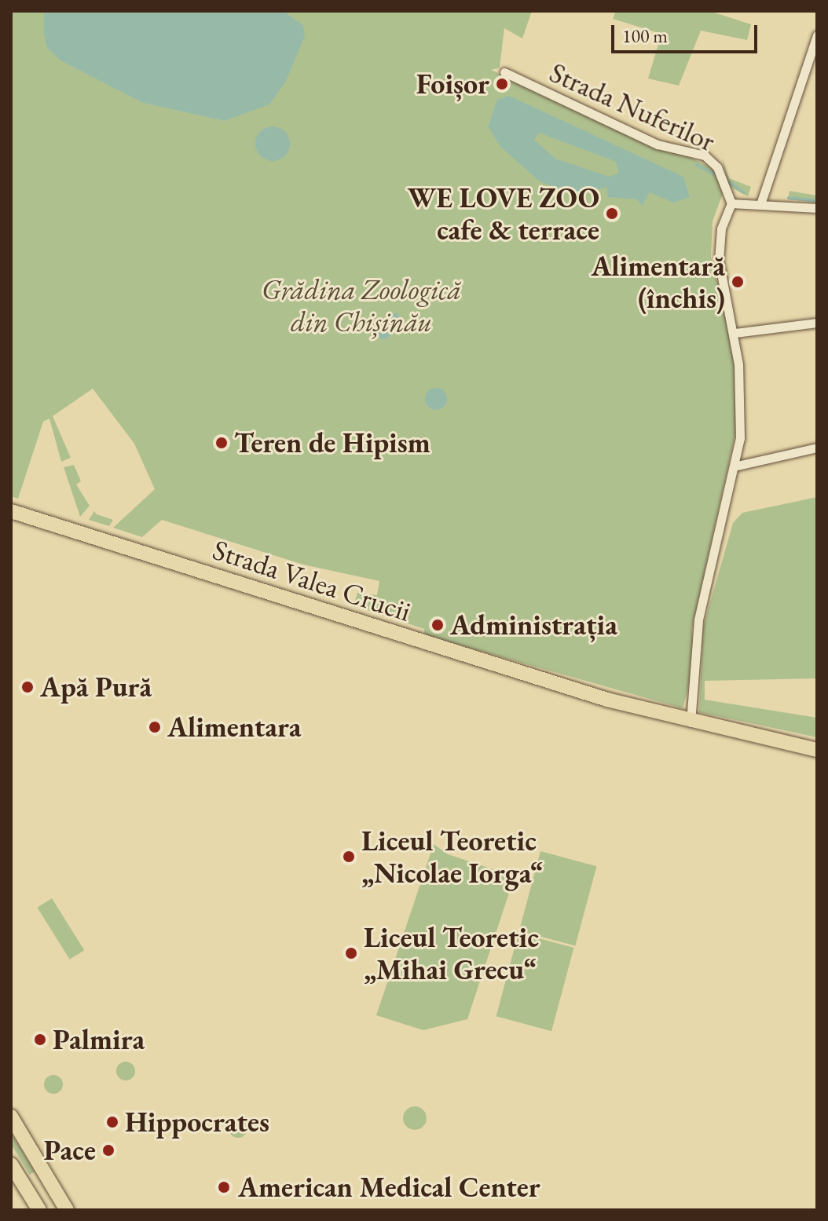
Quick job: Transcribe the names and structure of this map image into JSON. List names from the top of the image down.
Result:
{
  "streets": {
    "main road": ["Strada Valea Crucii"],
    "street": ["Strada Nuferilor"]
  },
  "parks": ["Grădina Zoologică din Chișinău"],
  "places": [
    "Foișor",
    "WE LOVE ZOO cafe & terrace",
    "Alimentară (închis)",
    "Teren de Hipism",
    "Administrația",
    "Apă Pură",
    "Alimentara",
    "Liceul Teoretic „Nicolae Iorga“",
    "Liceul Teoretic „Mihai Grecu“",
    "Palmira",
    "Hippocrates",
    "Pace",
    "American Medical Center"
  ],
  "scale_bar": "100 m"
}
